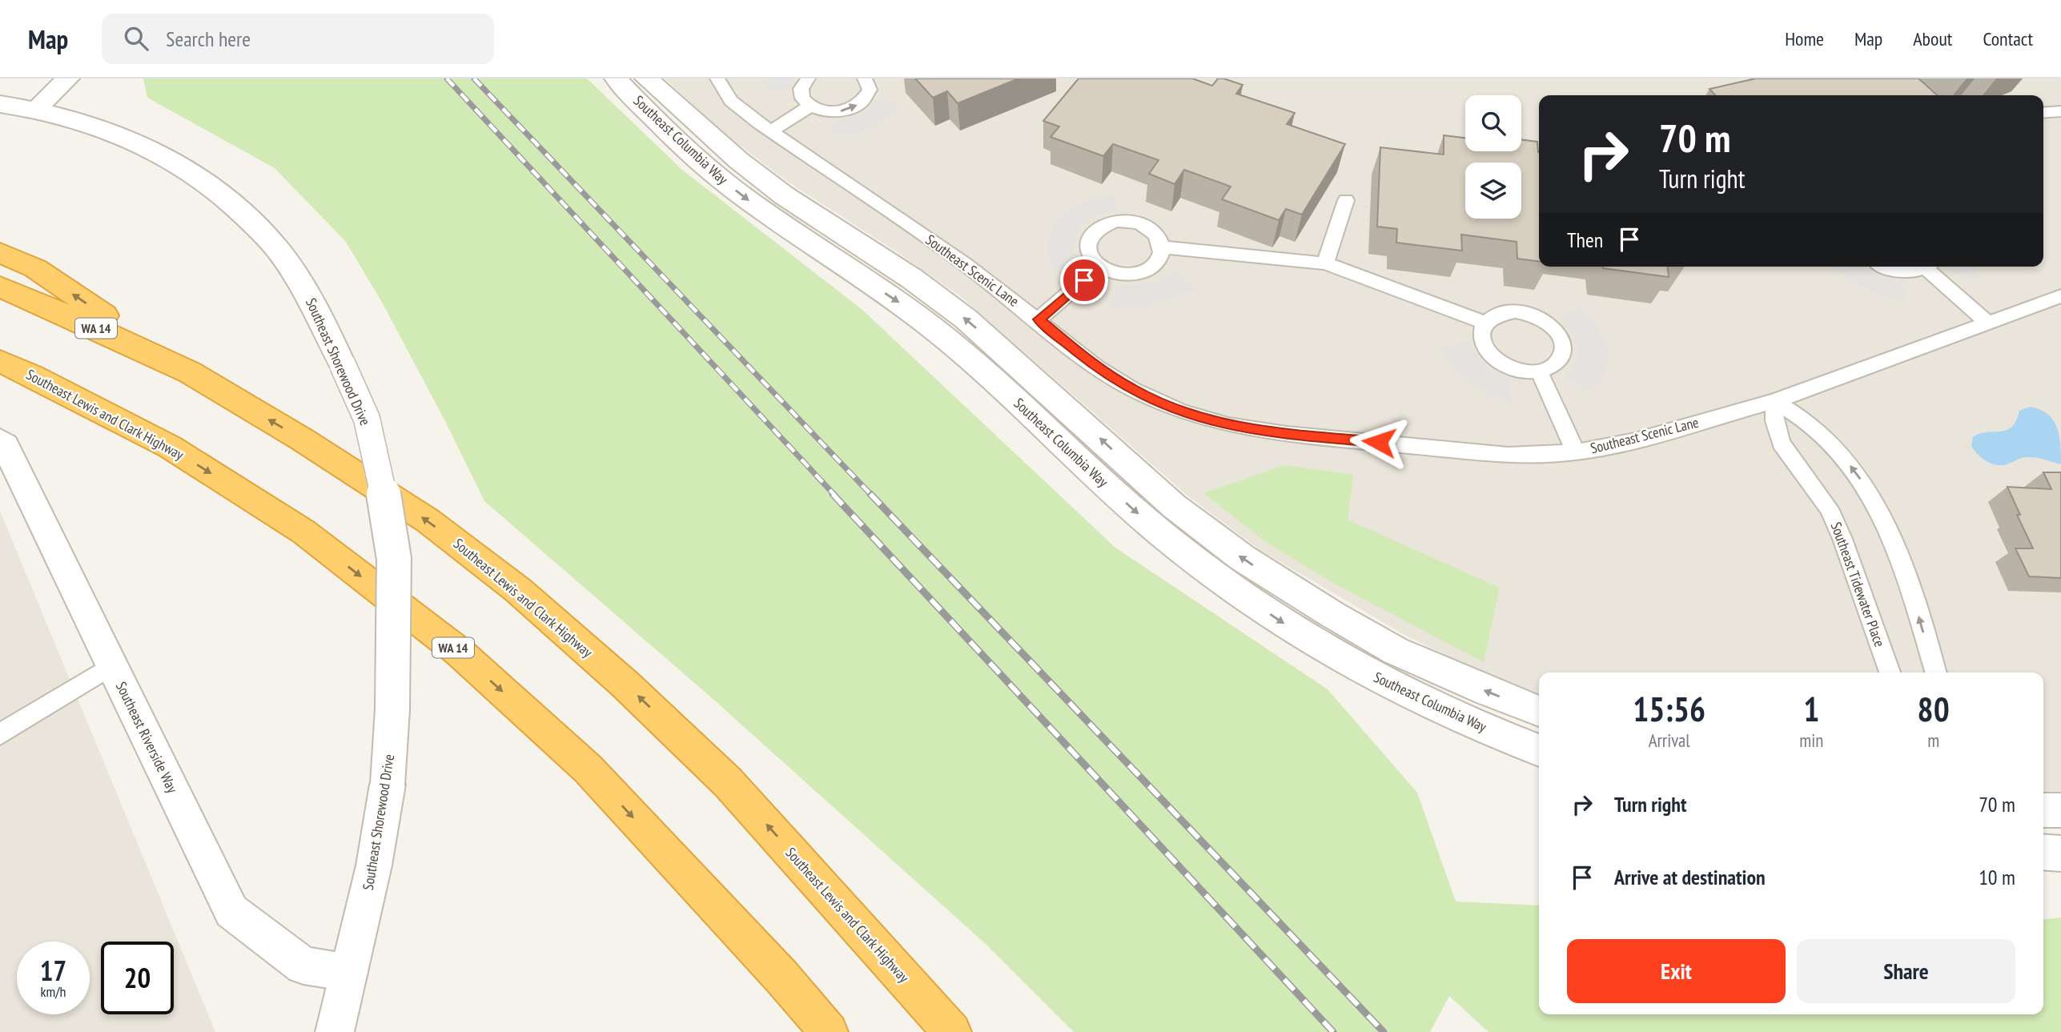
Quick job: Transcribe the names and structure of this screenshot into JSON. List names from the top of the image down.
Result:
{
  "streets": {
    "highway": ["WA 14", "Southeast Lewis and Clark Highway"],
    "street": ["Southeast Columbia Way", "Southeast Shorewood Drive", "Southeast Riverside Way"],
    "lane": ["Southeast Scenic Lane", "Southeast Tidewater Place"]
  },
  "crossings": [
    ["Southeast Scenic Lane", "Southeast Tidewater Place"],
    ["Southeast Shorewood Drive", "Southeast Riverside Way"]
  ],
  "page": {
    "header": "Map",
    "search": "Search here",
    "nav": [
      "Home",
      "Map",
      "About",
      "Contact"
    ],
    "turn": ["70 m", "Turn right"],
    "then": "Then",
    "eta": [
      "15:56",
      "Arrival",
      "1",
      "min",
      "80",
      "m"
    ],
    "list": [
      {
        "name": "Turn right",
        "value": "70 m"
      },
      {
        "name": "Arrive at destination",
        "value": "10 m"
      }
    ],
    "buttons": ["Exit", "Share"],
    "speed": "17 km/h",
    "limit": "20"
  }
}
